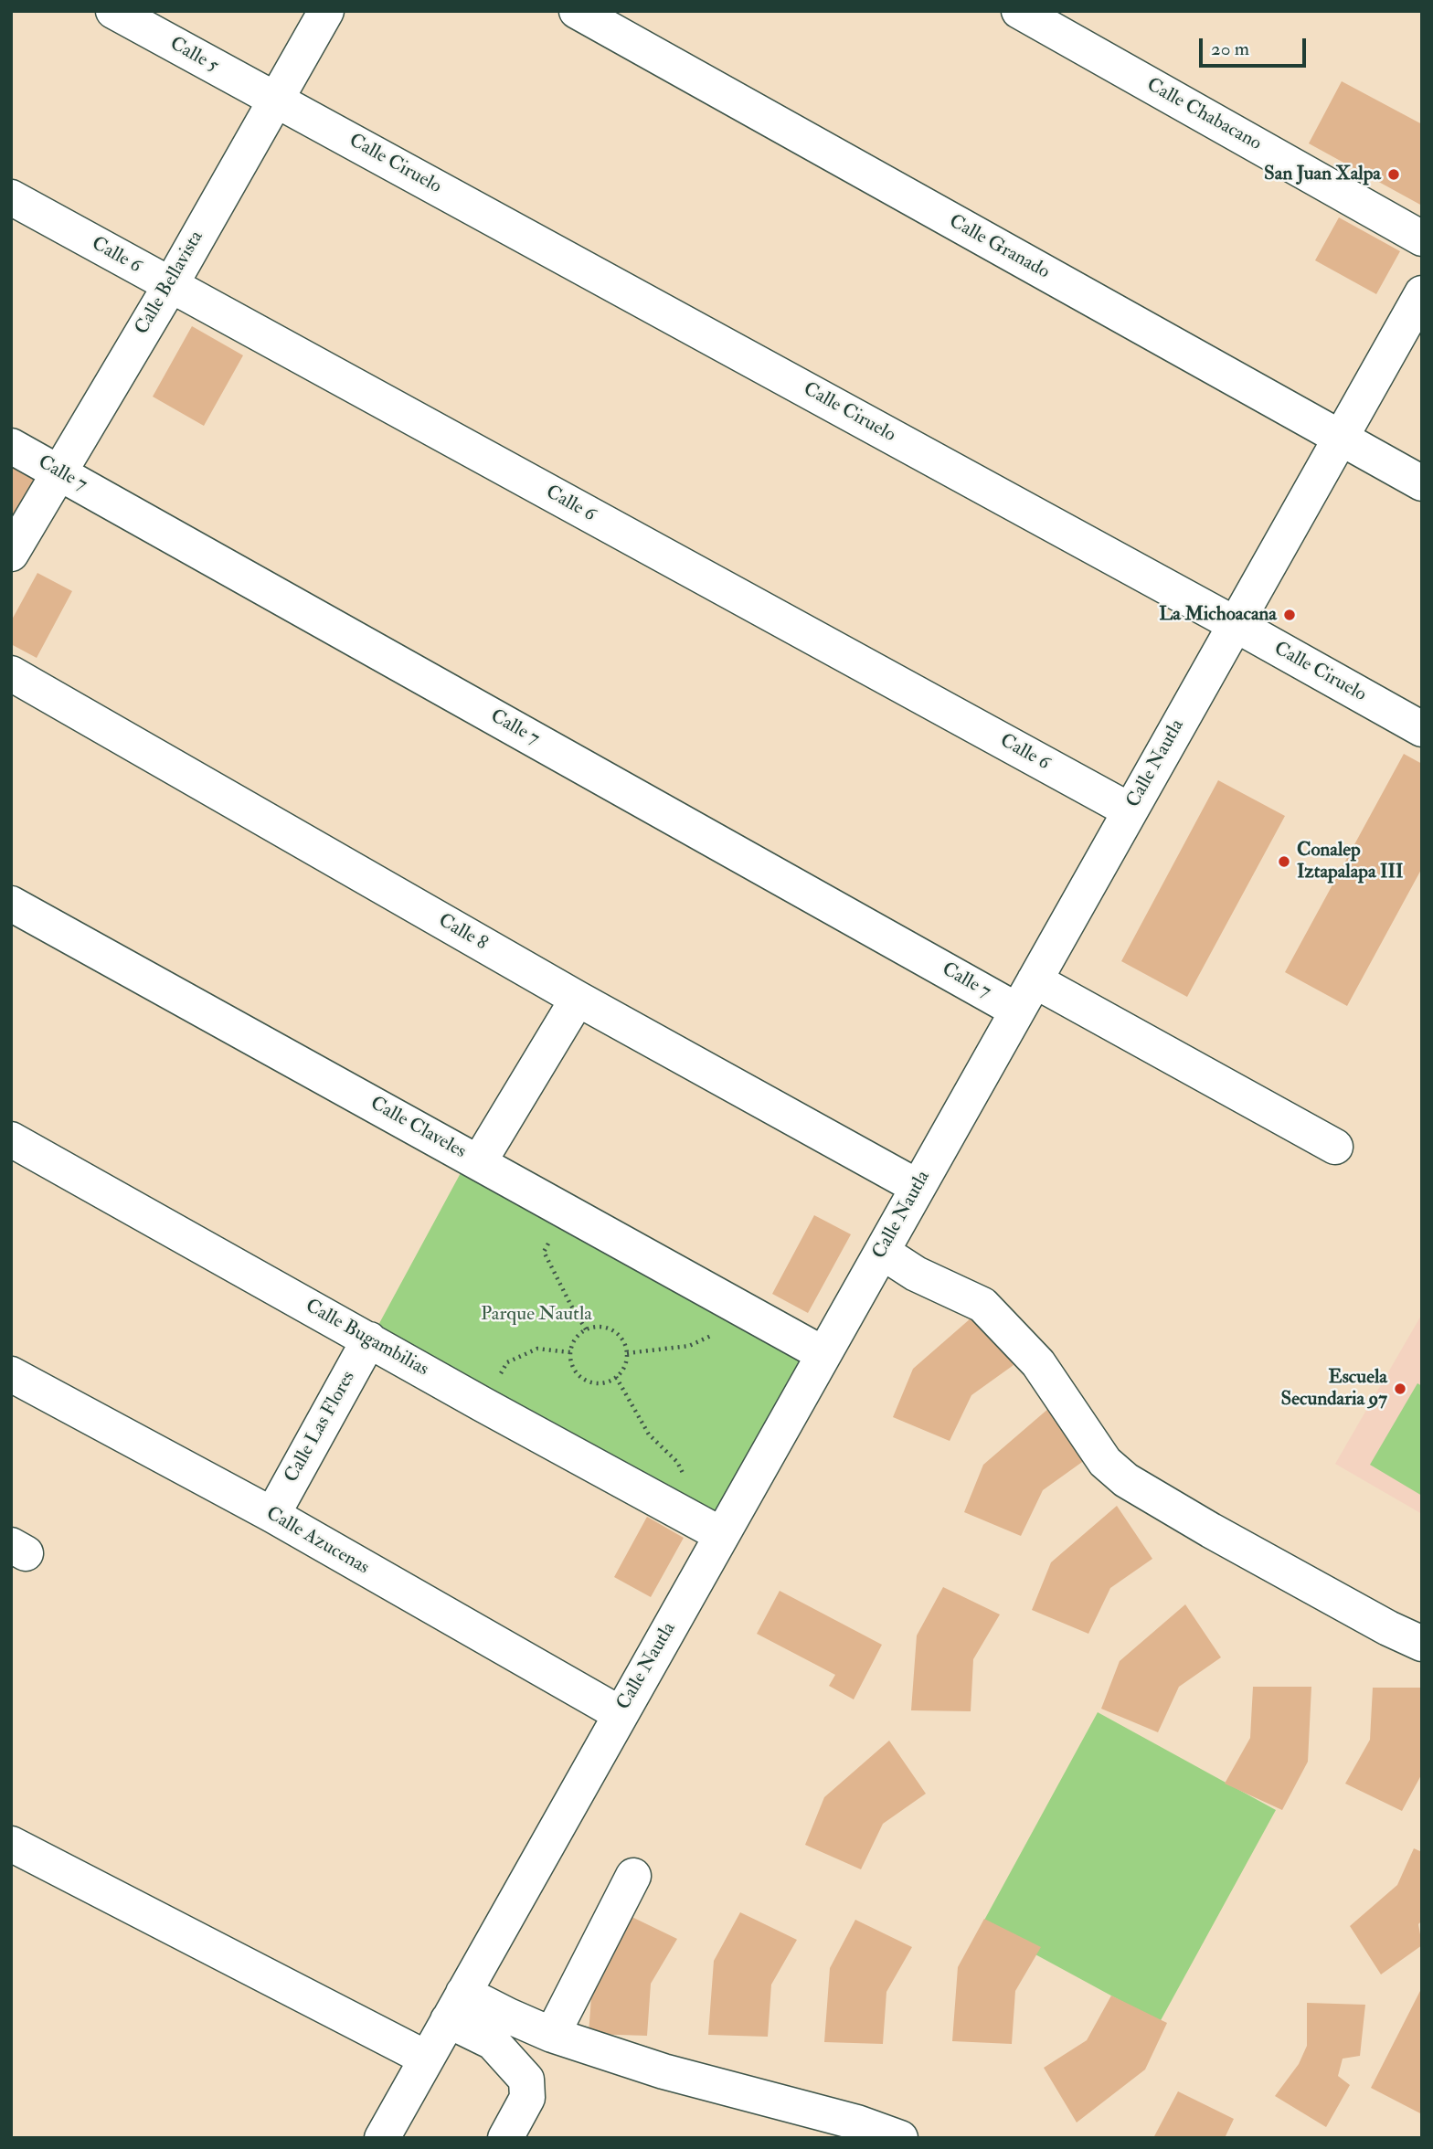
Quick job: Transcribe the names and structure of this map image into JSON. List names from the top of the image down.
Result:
{
  "streets": {
    "street": [
      "Calle 5",
      "Calle Chabacano",
      "Calle Ciruelo",
      "Calle Granado",
      "Calle 6",
      "Calle Bellavista",
      "Calle 7",
      "Calle Nautla",
      "Calle 8",
      "Calle Claveles",
      "Calle Bugambilias",
      "Calle Las Flores",
      "Calle Azucenas"
    ]
  },
  "crossings": [
    ["Calle 5", "Calle Ciruelo"],
    ["Calle 5", "Calle Bellavista"],
    ["Calle Ciruelo", "Calle Bellavista"],
    ["Calle Ciruelo", "Calle Nautla"],
    ["Calle Granado", "Calle Nautla"],
    ["Calle 6", "Calle Bellavista"],
    ["Calle 6", "Calle Nautla"],
    ["Calle Bellavista", "Calle 7"],
    ["Calle 7", "Calle Nautla"],
    ["Calle Nautla", "Calle 8"],
    ["Calle Nautla", "Calle Claveles"],
    ["Calle Nautla", "Calle Bugambilias"],
    ["Calle Nautla", "Calle Azucenas"],
    ["Calle Bugambilias", "Calle Las Flores"],
    ["Calle Las Flores", "Calle Azucenas"]
  ],
  "parks": ["Parque Nautla"],
  "places": [
    "San Juan Xalpa",
    "La Michoacana",
    "Conalep Iztapalapa III",
    "Escuela Secundaria 97"
  ],
  "scale_bar": "20 m"
}
